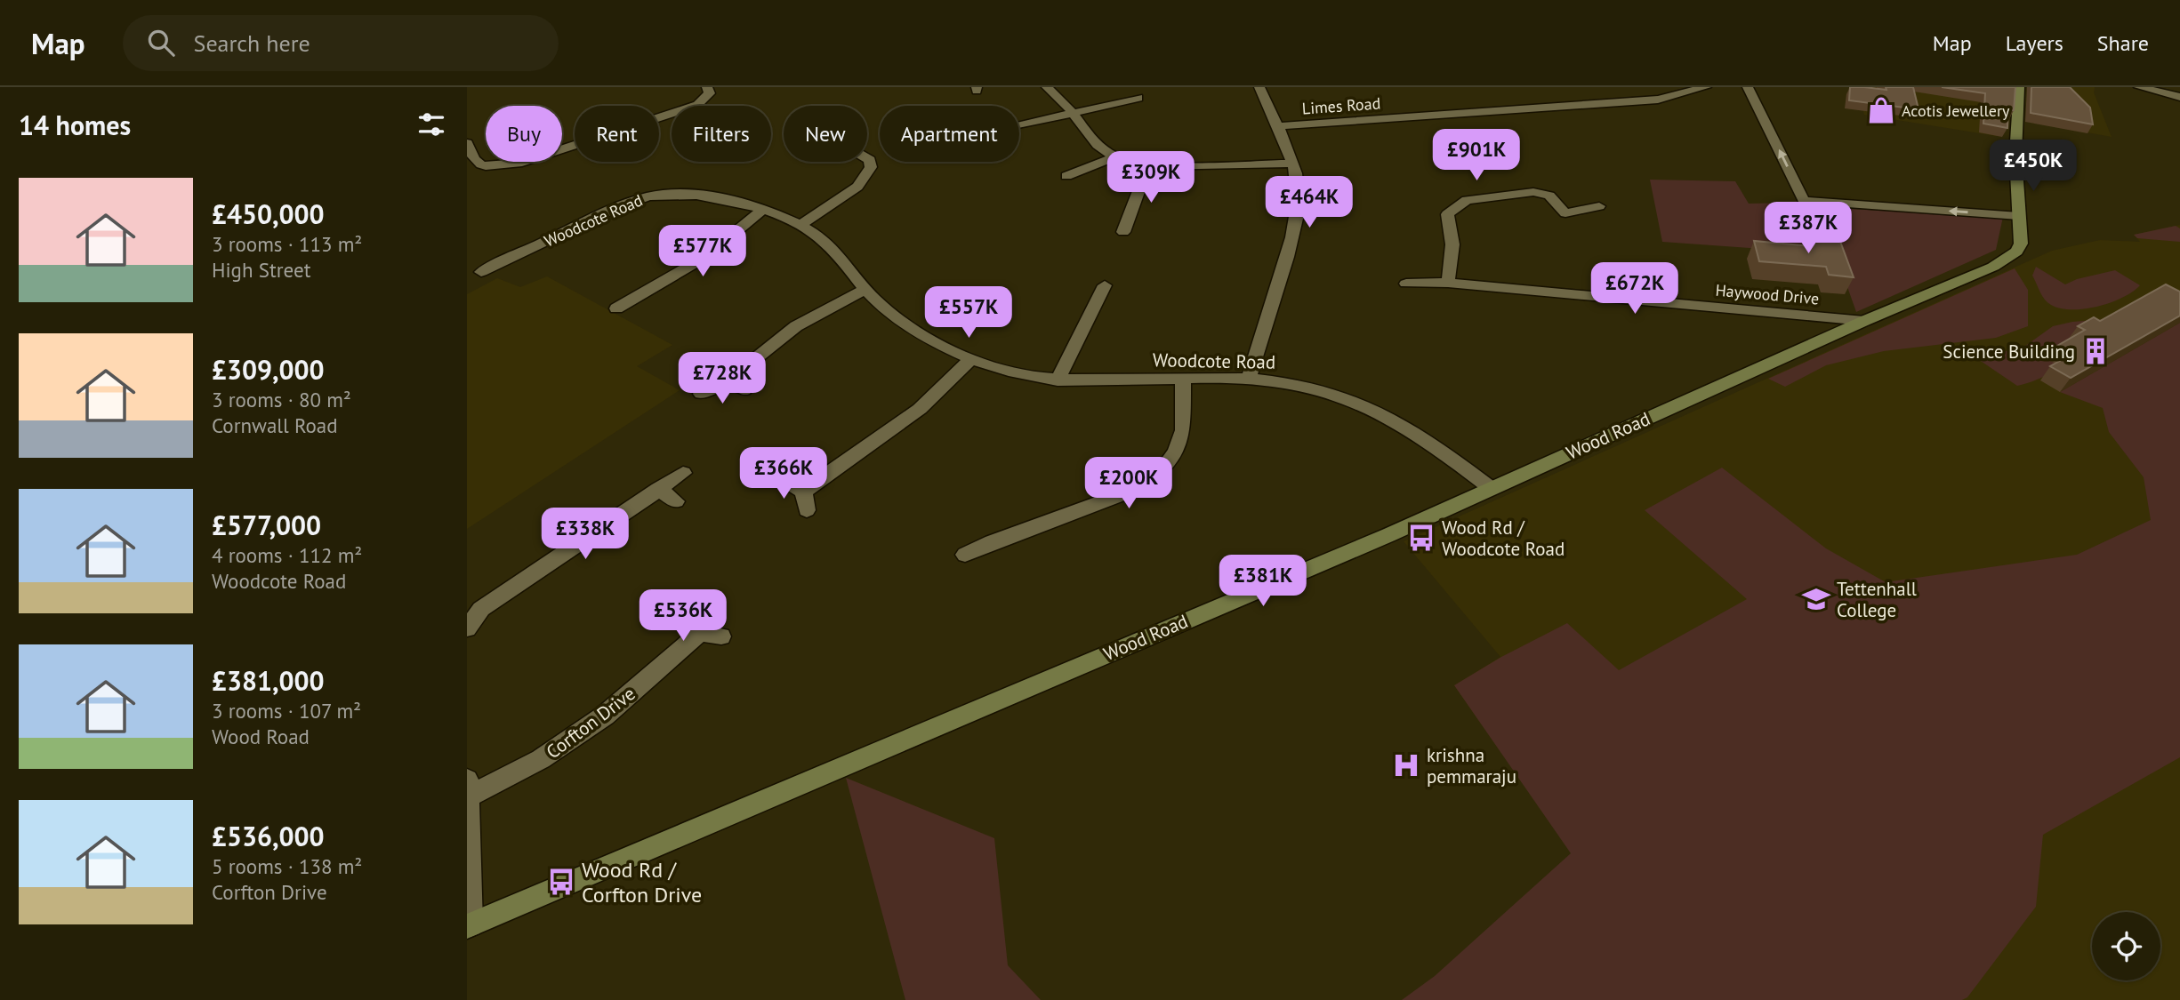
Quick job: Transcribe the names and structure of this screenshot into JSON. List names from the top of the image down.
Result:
{
  "streets": {
    "street": [
      "Limes Road",
      "Woodcote Road",
      "Haywood Drive",
      "Wood Road",
      "Corfton Drive"
    ]
  },
  "crossings": [
    ["Woodcote Road", "Wood Road"],
    ["Haywood Drive", "Wood Road"],
    ["Wood Road", "Corfton Drive"]
  ],
  "places": {
    "shop": ["Acotis Jewellery"],
    "building": ["Science Building"],
    "bus stop": ["Wood Rd / Woodcote Road", "Wood Rd / Corfton Drive"],
    "school or university": ["Tettenhall College"],
    "hospital": ["krishna pemmaraju"]
  },
  "page": {
    "header": "Map",
    "search": "Search here",
    "nav": ["Map", "Layers", "Share"],
    "heading": "14 homes",
    "chip": [
      "Buy",
      "Rent",
      "Filters",
      "New",
      "Apartment"
    ],
    "price": [
      "£901K",
      "£450K",
      "£309K",
      "£464K",
      "£387K",
      "£577K",
      "£672K",
      "£557K",
      "£728K",
      "£366K",
      "£200K",
      "£338K",
      "£381K",
      "£536K"
    ],
    "list": [
      {
        "name": "£450,000",
        "note": "3 rooms · 113 m² · High Street"
      },
      {
        "name": "£309,000",
        "note": "3 rooms · 80 m² · Cornwall Road"
      },
      {
        "name": "£577,000",
        "note": "4 rooms · 112 m² · Woodcote Road"
      },
      {
        "name": "£381,000",
        "note": "3 rooms · 107 m² · Wood Road"
      },
      {
        "name": "£536,000",
        "note": "5 rooms · 138 m² · Corfton Drive"
      }
    ]
  }
}
